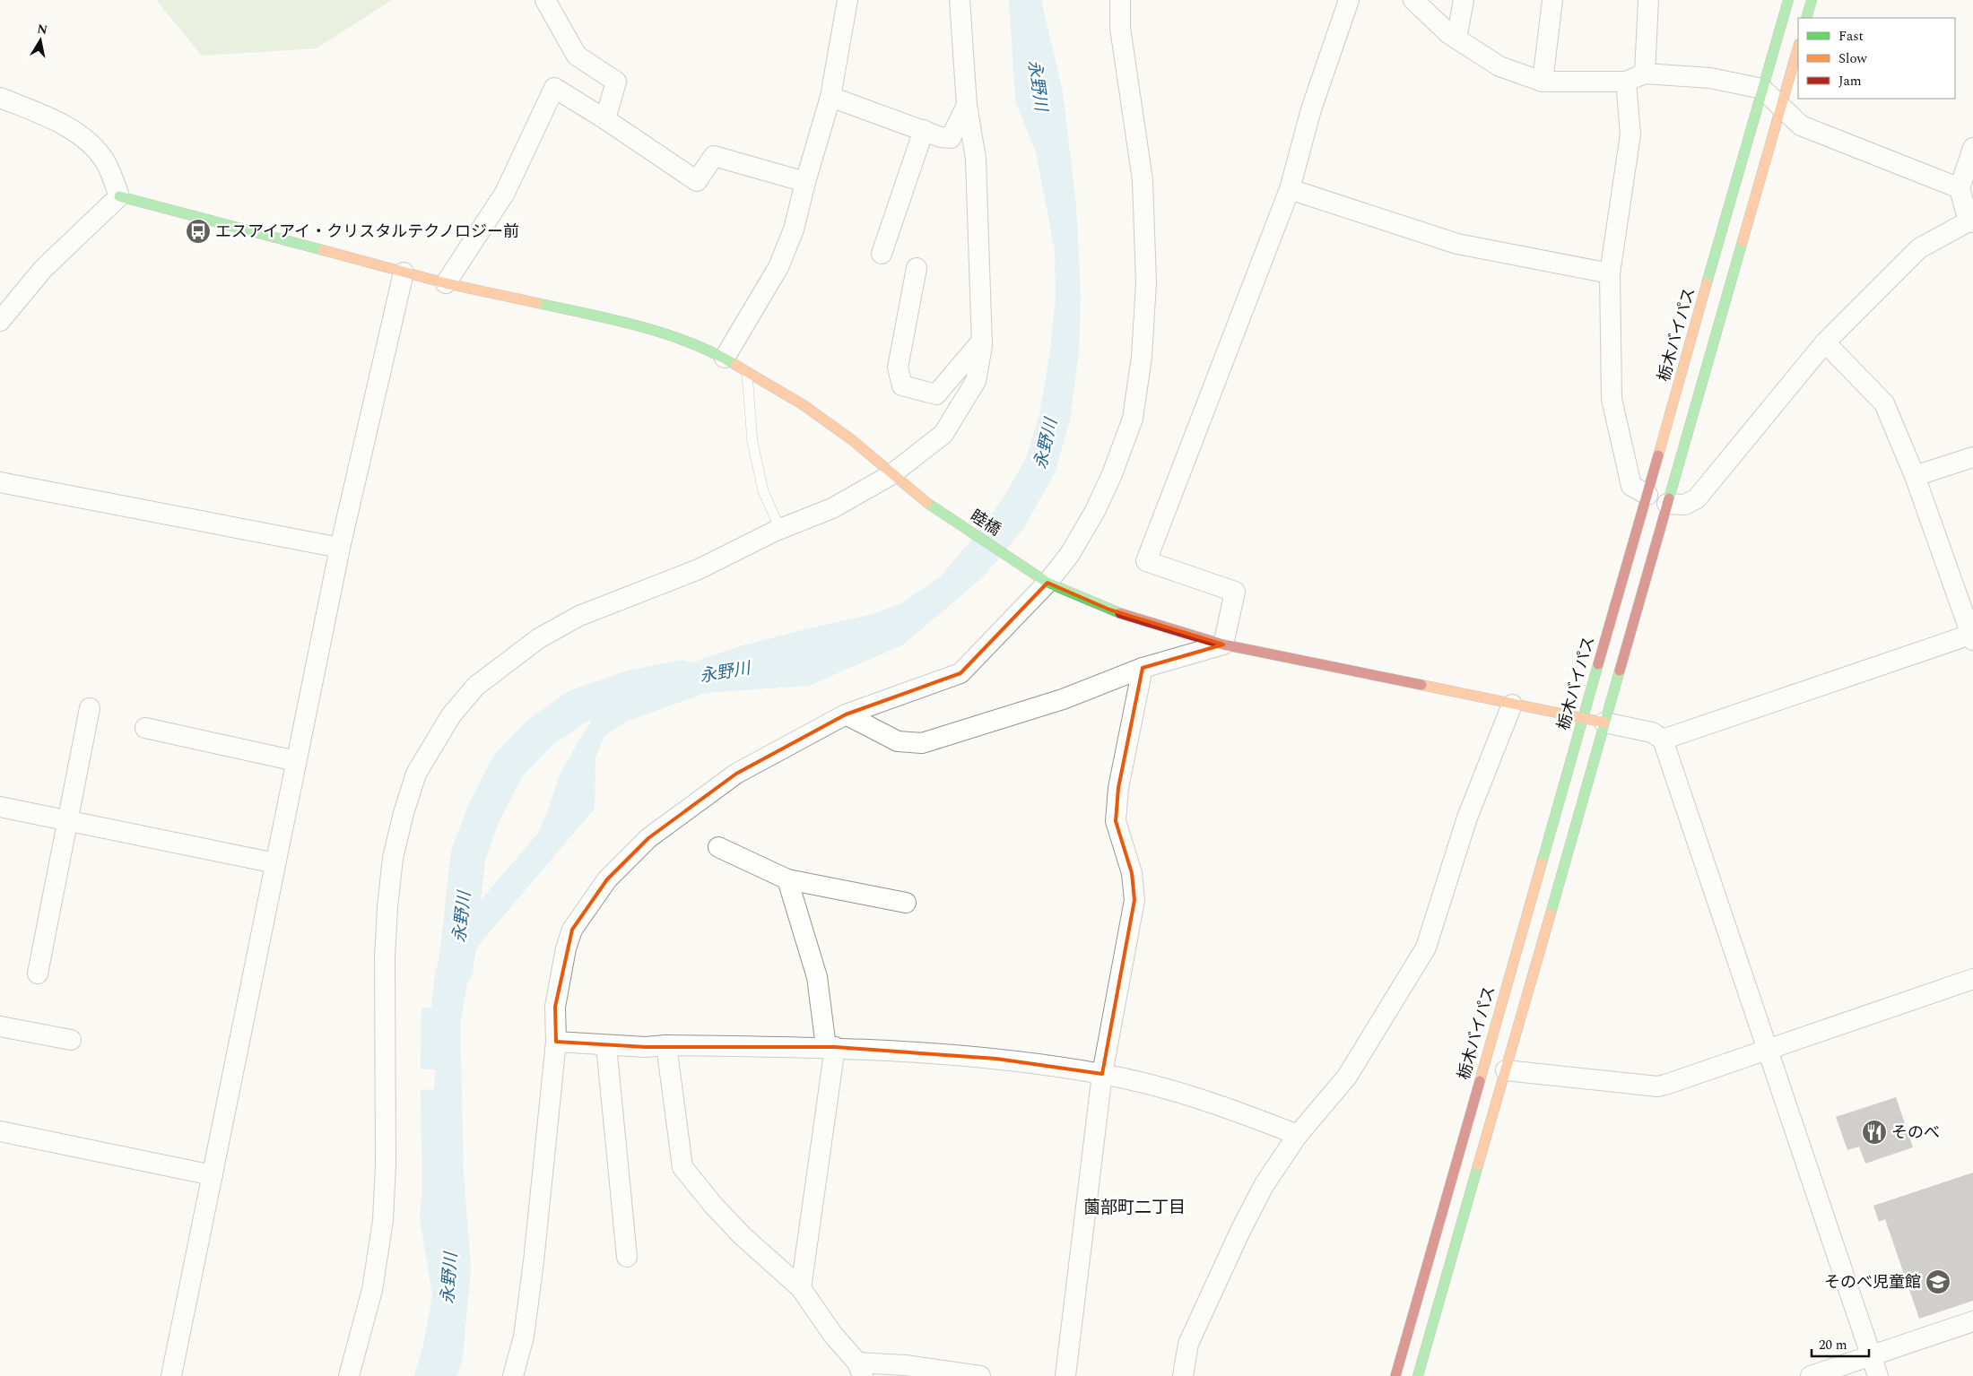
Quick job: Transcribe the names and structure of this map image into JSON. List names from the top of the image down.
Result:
{
  "streets": {
    "main road": ["栃木バイパス", "睦橋"]
  },
  "crossings": [
    ["栃木バイパス", "睦橋"]
  ],
  "districts": ["薗部町二丁目"],
  "water": ["永野川"],
  "places": {
    "bus stop": ["エスアイアイ・クリスタルテクノロジー前"],
    "restaurant": ["そのべ"],
    "school or university": ["そのべ児童館"]
  },
  "legend": ["Fast", "Slow", "Jam"],
  "scale_bar": "20 m",
  "north": "top"
}
